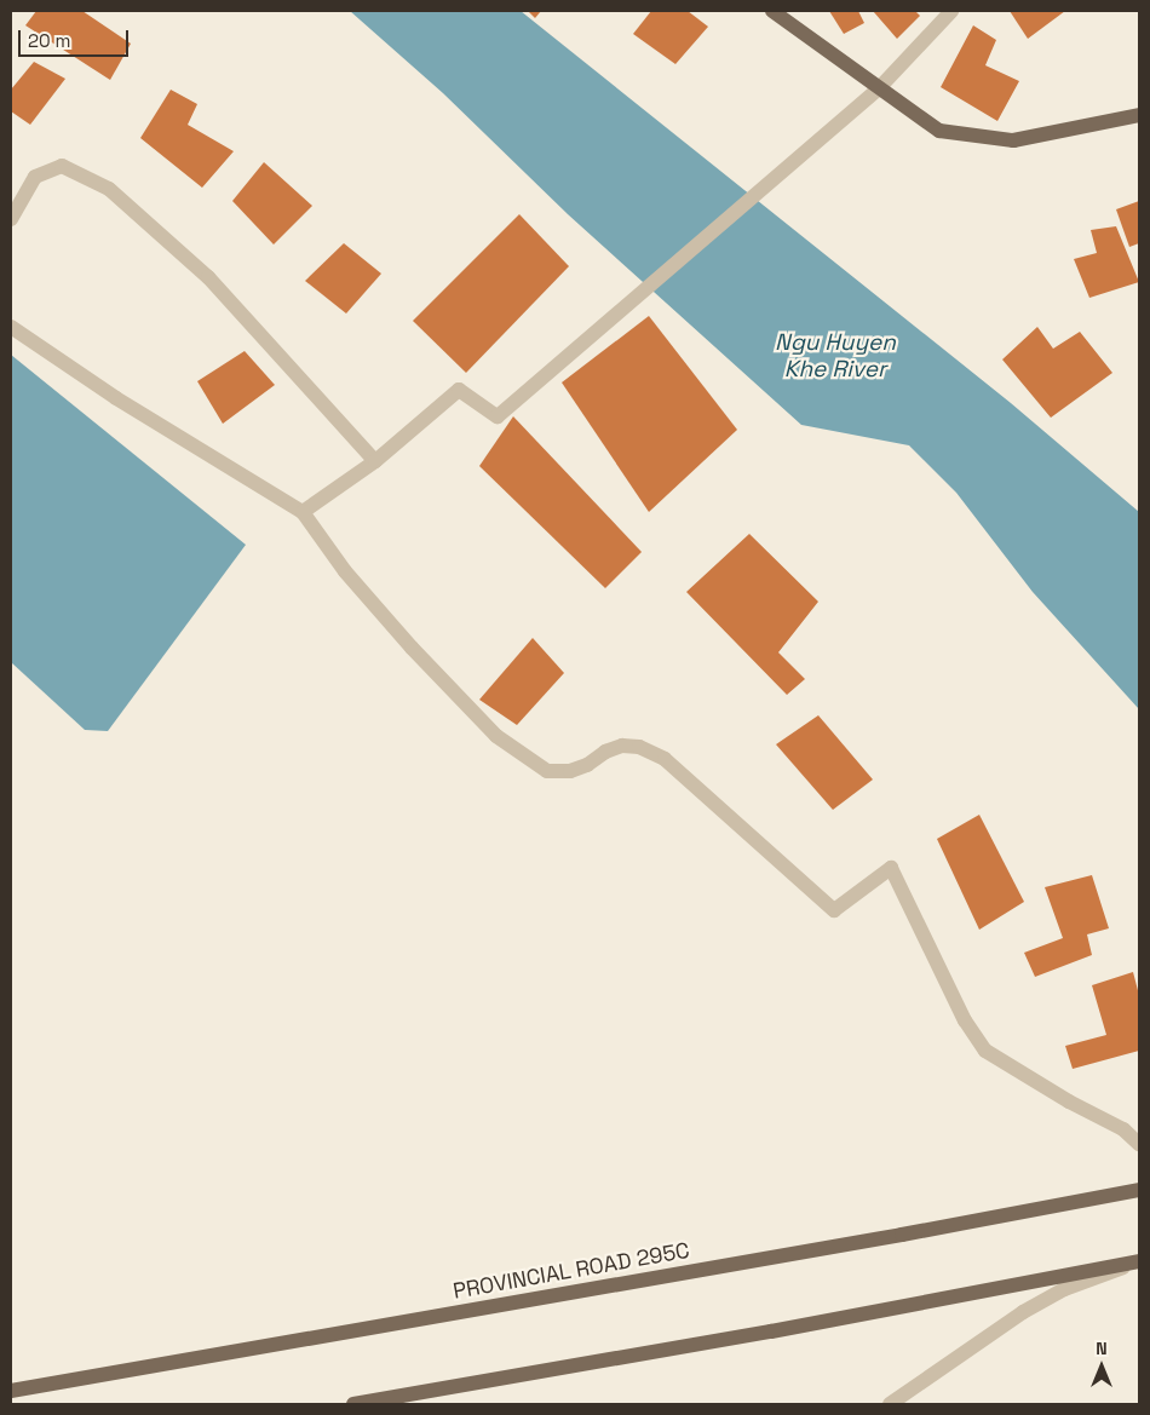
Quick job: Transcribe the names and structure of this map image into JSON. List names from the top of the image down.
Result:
{
  "streets": {
    "main road": ["PROVINCIAL ROAD 295C"]
  },
  "water": ["Ngu Huyen Khe River"],
  "scale_bar": "20 m",
  "north": "top"
}
